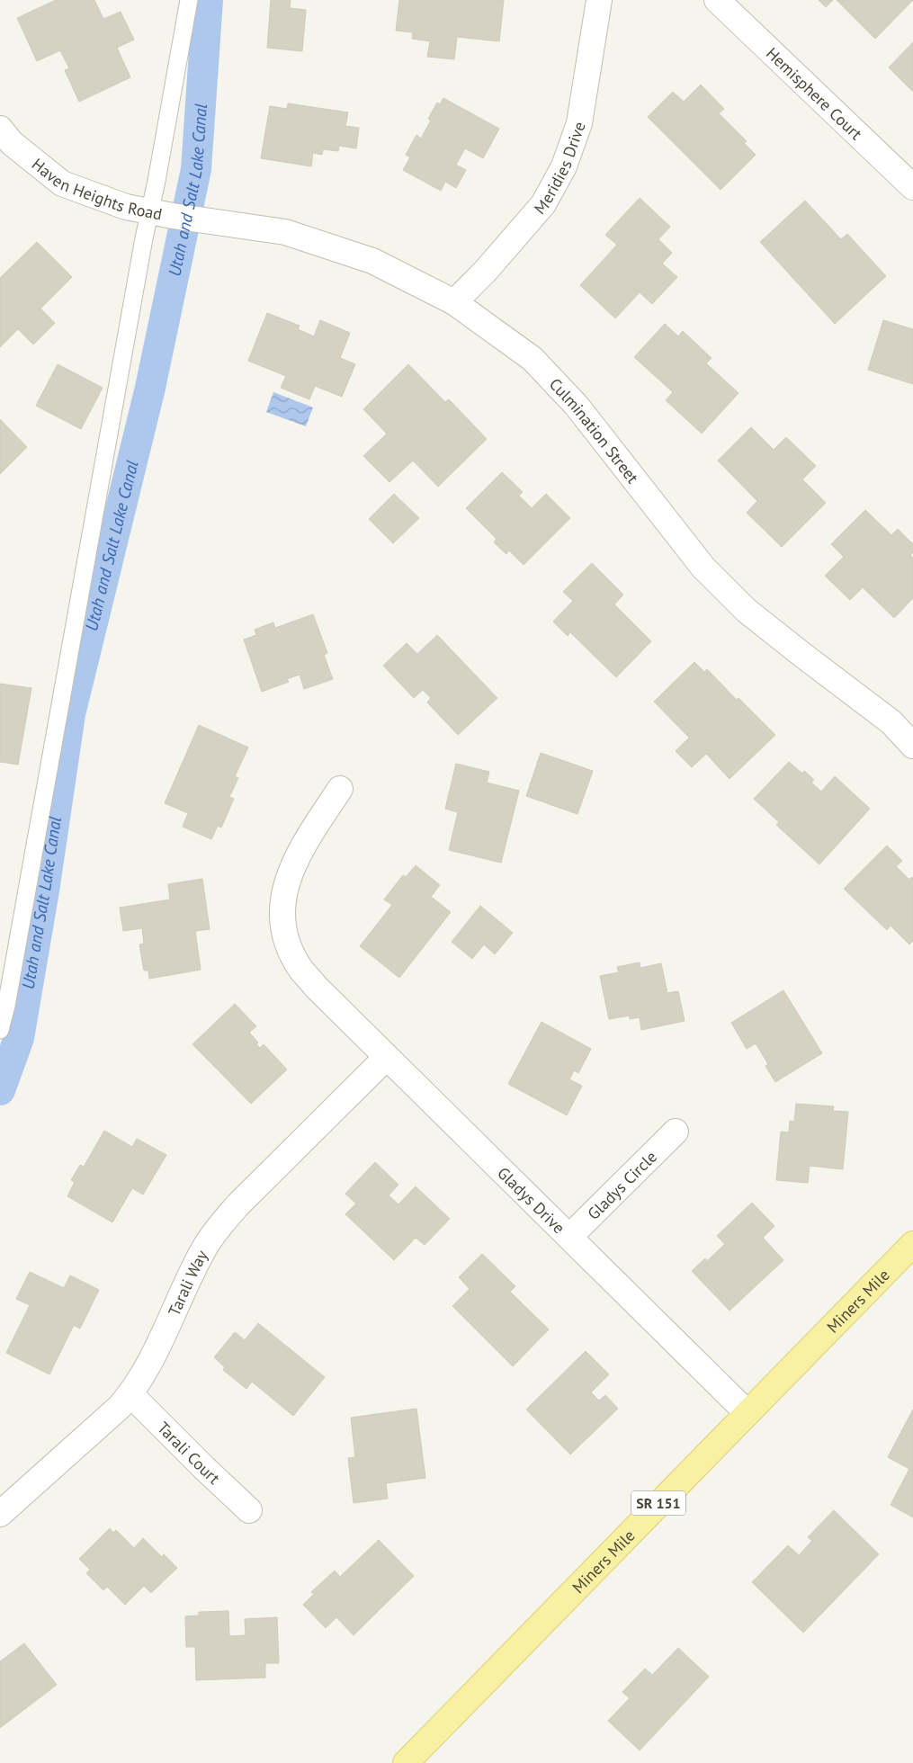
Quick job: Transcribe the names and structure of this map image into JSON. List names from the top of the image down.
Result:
{
  "streets": {
    "main road": ["Miners Mile", "SR 151"],
    "street": [
      "Hemisphere Court",
      "Meridies Drive",
      "Haven Heights Road",
      "Culmination Street",
      "Gladys Circle",
      "Gladys Drive",
      "Tarali Way",
      "Tarali Court"
    ]
  },
  "crossings": [
    ["Meridies Drive", "Culmination Street"],
    ["Haven Heights Road", "Culmination Street"],
    ["Gladys Circle", "Gladys Drive"],
    ["Gladys Drive", "Tarali Way"],
    ["Gladys Drive", "Miners Mile"],
    ["Tarali Way", "Tarali Court"]
  ],
  "water": ["Utah and Salt Lake Canal"]
}
